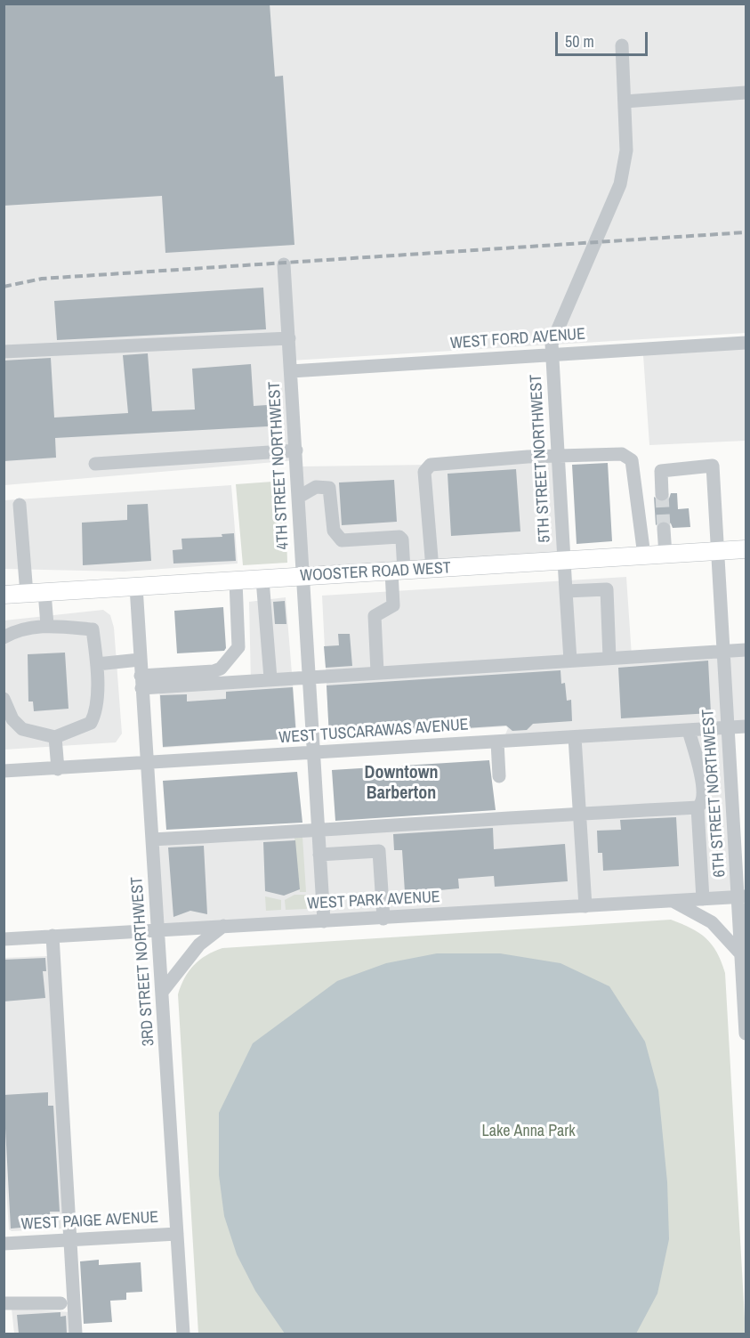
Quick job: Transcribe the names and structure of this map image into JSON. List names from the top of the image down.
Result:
{
  "streets": {
    "main road": ["WOOSTER ROAD WEST"],
    "street": [
      "WEST FORD AVENUE",
      "5TH STREET NORTHWEST",
      "4TH STREET NORTHWEST",
      "WEST TUSCARAWAS AVENUE",
      "6TH STREET NORTHWEST",
      "WEST PARK AVENUE",
      "3RD STREET NORTHWEST",
      "WEST PAIGE AVENUE"
    ]
  },
  "crossings": [
    ["WEST FORD AVENUE", "5TH STREET NORTHWEST"],
    ["WEST FORD AVENUE", "4TH STREET NORTHWEST"],
    ["5TH STREET NORTHWEST", "WOOSTER ROAD WEST"],
    ["4TH STREET NORTHWEST", "WOOSTER ROAD WEST"],
    ["4TH STREET NORTHWEST", "WEST TUSCARAWAS AVENUE"],
    ["4TH STREET NORTHWEST", "WEST PARK AVENUE"],
    ["WOOSTER ROAD WEST", "6TH STREET NORTHWEST"],
    ["WOOSTER ROAD WEST", "3RD STREET NORTHWEST"],
    ["WEST TUSCARAWAS AVENUE", "6TH STREET NORTHWEST"],
    ["WEST TUSCARAWAS AVENUE", "3RD STREET NORTHWEST"],
    ["6TH STREET NORTHWEST", "WEST PARK AVENUE"],
    ["WEST PARK AVENUE", "3RD STREET NORTHWEST"],
    ["3RD STREET NORTHWEST", "WEST PAIGE AVENUE"]
  ],
  "districts": ["Downtown Barberton"],
  "parks": ["Lake Anna Park"],
  "scale_bar": "50 m"
}
